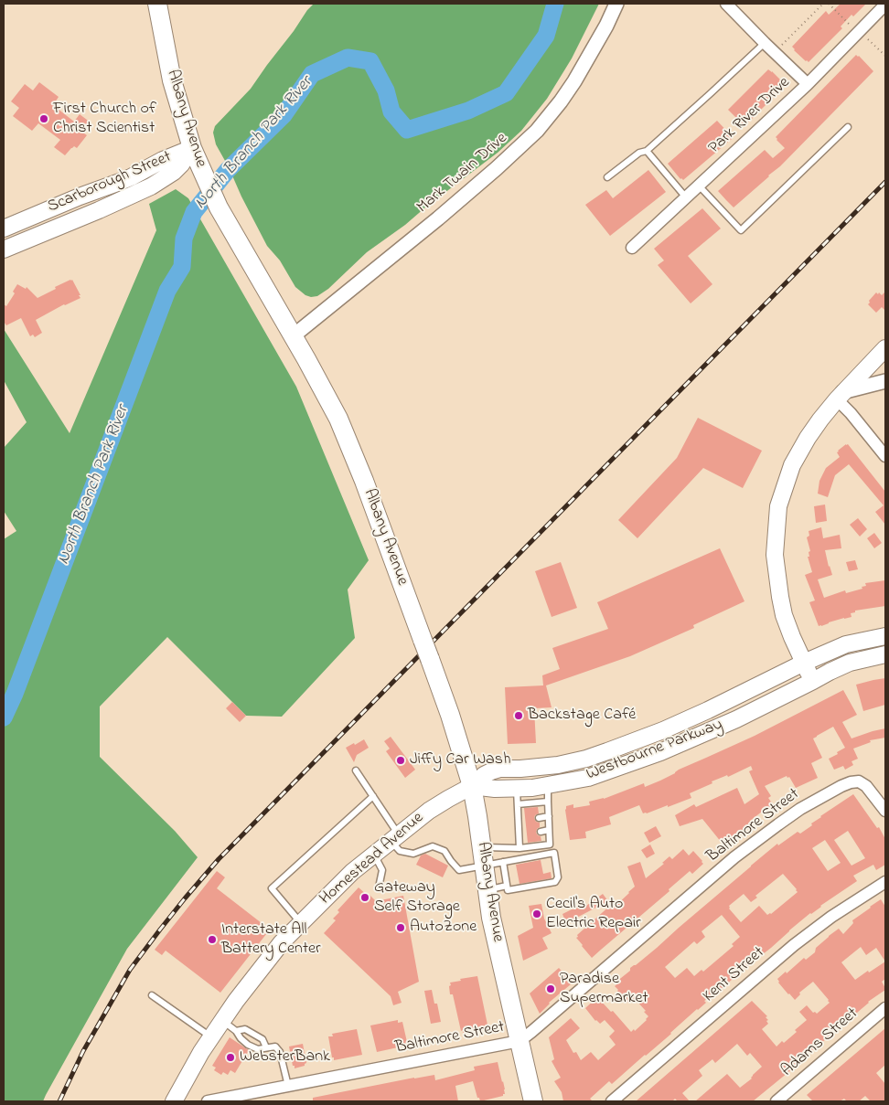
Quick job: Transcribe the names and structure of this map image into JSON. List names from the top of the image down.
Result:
{
  "streets": {
    "highway": ["Albany Avenue"],
    "main road": ["Scarborough Street", "Westbourne Parkway", "Homestead Avenue"],
    "street": [
      "Park River Drive",
      "Mark Twain Drive",
      "Baltimore Street",
      "Kent Street",
      "Adams Street"
    ]
  },
  "crossings": [
    ["Albany Avenue", "Mark Twain Drive"],
    ["Albany Avenue", "Scarborough Street"],
    ["Albany Avenue", "Westbourne Parkway"],
    ["Albany Avenue", "Baltimore Street"],
    ["Albany Avenue", "Homestead Avenue"],
    ["Westbourne Parkway", "Homestead Avenue"]
  ],
  "water": ["North Branch Park River"],
  "places": [
    "First Church of Christ Scientist",
    "Backstage Café",
    "Jiffy Car Wash",
    "Gateway Self Storage",
    "Cecil's Auto Electric Repair",
    "AutoZone",
    "Interstate All Battery Center",
    "Paradise Supermarket",
    "WebsterBank"
  ]
}
